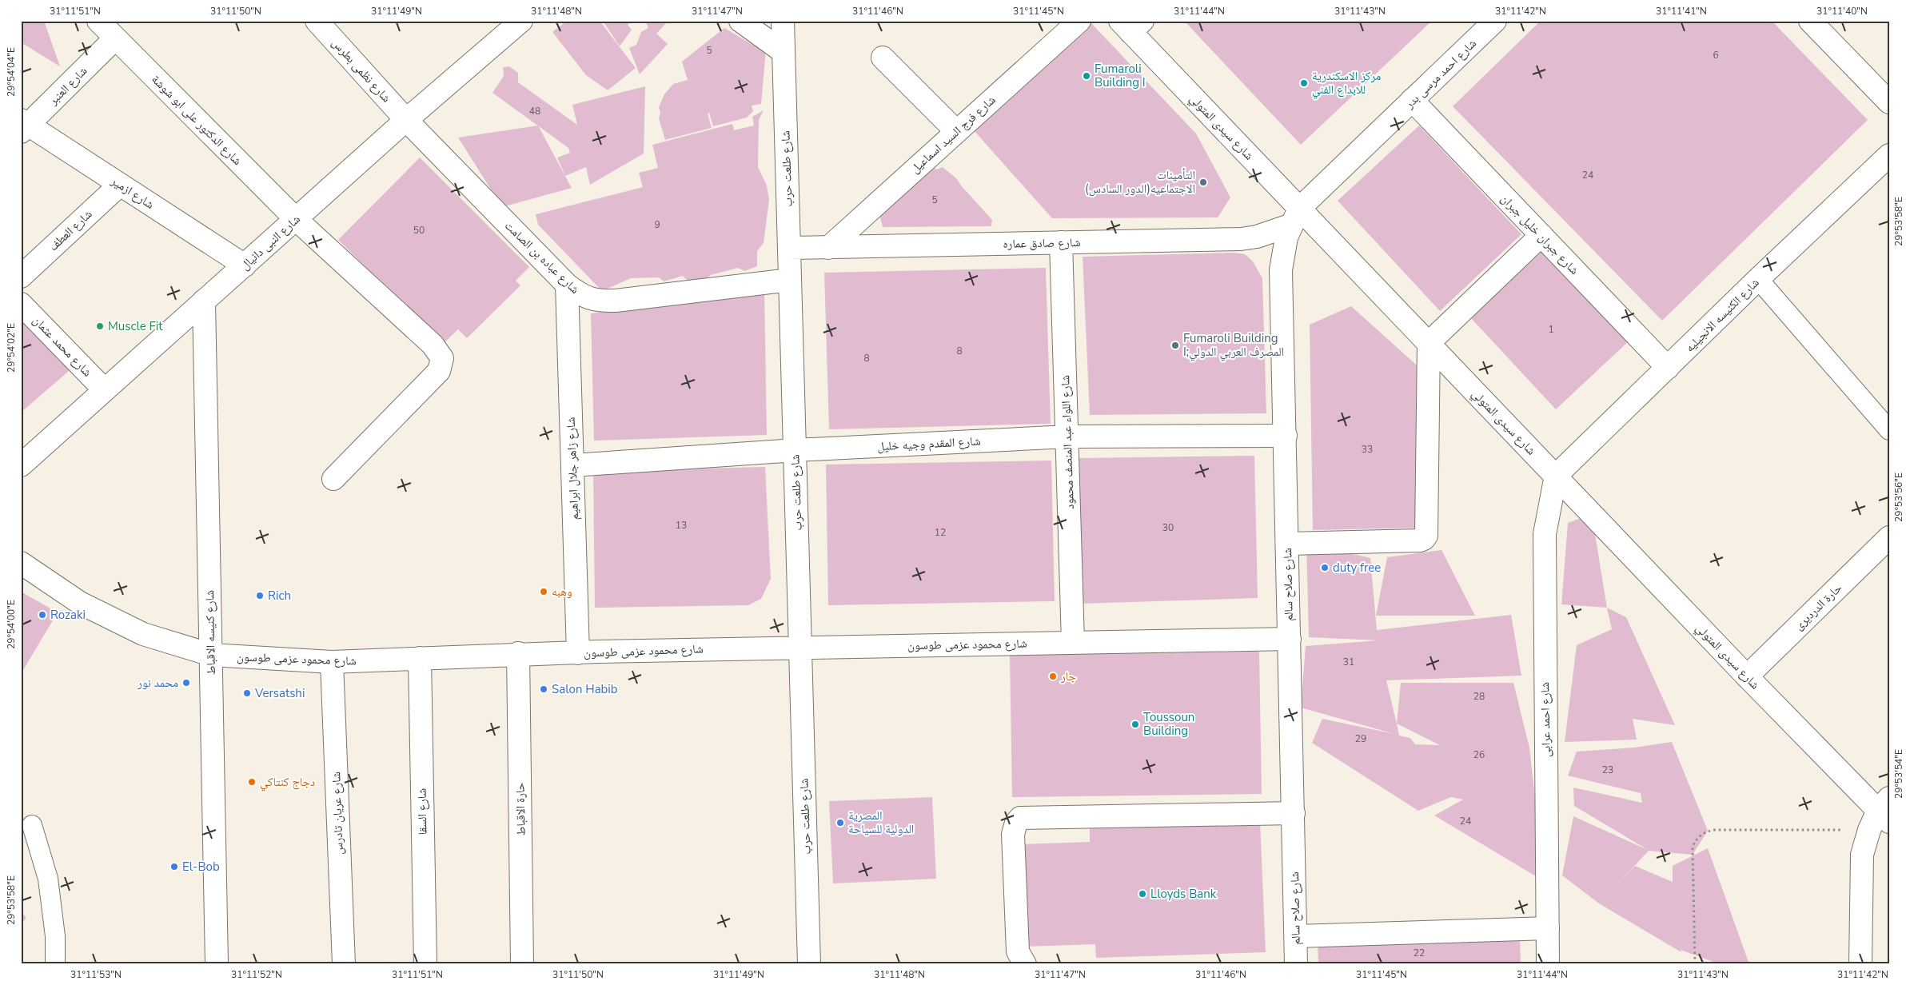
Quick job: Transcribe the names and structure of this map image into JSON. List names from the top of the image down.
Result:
{
  "streets": {
    "street": [
      "شارع نظمى بطرس",
      "شارع احمد مرسى بدر",
      "شارع العنبر",
      "شارع الدكتور على ابو شوشة",
      "شارع سيدى المتولي",
      "شارع فرج السيد اسماعيل",
      "شارع طلعت حرب",
      "شارع ازمير",
      "شارع العطف",
      "شارع جبران خليل جبران",
      "شارع النبى دانيال",
      "شارع صادق عماره",
      "شارع عباده بن الصامت",
      "شارع الكنيسه الانجيليه",
      "شارع محمد عثمان",
      "شارع اللواء عبد المنصف محمود",
      "شارع المقدم وجيه خليل",
      "شارع زاهر جلال ابراهيم",
      "شارع صلاح سالم",
      "حارة الدرديرى",
      "شارع كنيسه الاقباط",
      "شارع محمود عزمى طوسون",
      "شارع احمد عرابى",
      "حارة الاقباط",
      "شارع السقا",
      "شارع عريان تادرس"
    ]
  },
  "crossings": [
    ["شارع نظمى بطرس", "شارع النبى دانيال"],
    ["شارع نظمى بطرس", "شارع عباده بن الصامت"],
    ["شارع احمد مرسى بدر", "شارع سيدى المتولي"],
    ["شارع احمد مرسى بدر", "شارع جبران خليل جبران"],
    ["شارع احمد مرسى بدر", "شارع صادق عماره"],
    ["شارع احمد مرسى بدر", "شارع صلاح سالم"],
    ["شارع العنبر", "شارع الدكتور على ابو شوشة"],
    ["شارع العنبر", "شارع ازمير"],
    ["شارع الدكتور على ابو شوشة", "شارع النبى دانيال"],
    ["شارع سيدى المتولي", "شارع صادق عماره"],
    ["شارع سيدى المتولي", "شارع الكنيسه الانجيليه"],
    ["شارع سيدى المتولي", "شارع صلاح سالم"],
    ["شارع سيدى المتولي", "حارة الدرديرى"],
    ["شارع سيدى المتولي", "شارع احمد عرابى"],
    ["شارع فرج السيد اسماعيل", "شارع صادق عماره"],
    ["شارع طلعت حرب", "شارع صادق عماره"],
    ["شارع طلعت حرب", "شارع عباده بن الصامت"],
    ["شارع طلعت حرب", "شارع المقدم وجيه خليل"],
    ["شارع طلعت حرب", "شارع محمود عزمى طوسون"],
    ["شارع ازمير", "شارع العطف"],
    ["شارع ازمير", "شارع النبى دانيال"],
    ["شارع جبران خليل جبران", "شارع الكنيسه الانجيليه"],
    ["شارع النبى دانيال", "شارع عباده بن الصامت"],
    ["شارع النبى دانيال", "شارع محمد عثمان"],
    ["شارع النبى دانيال", "شارع كنيسه الاقباط"],
    ["شارع صادق عماره", "شارع اللواء عبد المنصف محمود"],
    ["شارع صادق عماره", "شارع صلاح سالم"],
    ["شارع عباده بن الصامت", "شارع زاهر جلال ابراهيم"],
    ["شارع الكنيسه الانجيليه", "شارع احمد عرابى"],
    ["شارع اللواء عبد المنصف محمود", "شارع المقدم وجيه خليل"],
    ["شارع اللواء عبد المنصف محمود", "شارع محمود عزمى طوسون"],
    ["شارع المقدم وجيه خليل", "شارع زاهر جلال ابراهيم"],
    ["شارع المقدم وجيه خليل", "شارع صلاح سالم"],
    ["شارع زاهر جلال ابراهيم", "شارع محمود عزمى طوسون"],
    ["شارع صلاح سالم", "شارع محمود عزمى طوسون"],
    ["شارع كنيسه الاقباط", "شارع محمود عزمى طوسون"],
    ["شارع محمود عزمى طوسون", "حارة الاقباط"],
    ["شارع محمود عزمى طوسون", "شارع السقا"],
    ["شارع محمود عزمى طوسون", "شارع عريان تادرس"]
  ],
  "places": [
    "Fumaroli Building I",
    "مركز الاسكندرية للابداع الفني",
    "التأمينات الاجتماعيه(الدور السادس)",
    "Muscle Fit",
    "Fumaroli Building I;المصرف العربي الدولي",
    "duty free",
    "وهبه",
    "Rich",
    "Rozaki",
    "جار",
    "محمد نور",
    "Salon Habib",
    "Versatshi",
    "Toussoun Building",
    "دجاج كنتاكي",
    "المصرية الدولية للسياحة",
    "El-Bob",
    "Lloyds Bank"
  ],
  "house_numbers": [
    "5",
    "6",
    "48",
    "24",
    "5",
    "9",
    "50",
    "1",
    "8",
    "8",
    "33",
    "13",
    "30",
    "12",
    "31",
    "28",
    "29",
    "26",
    "23",
    "24",
    "22"
  ],
  "coordinates": [
    "31°11'51\"N",
    "31°11'50\"N",
    "31°11'49\"N",
    "31°11'48\"N",
    "31°11'47\"N",
    "31°11'46\"N",
    "31°11'45\"N",
    "31°11'44\"N",
    "31°11'43\"N",
    "31°11'42\"N",
    "31°11'41\"N",
    "31°11'40\"N",
    "29°54'04\"E",
    "29°53'58\"E",
    "29°54'02\"E",
    "29°53'56\"E",
    "29°54'00\"E",
    "29°53'54\"E",
    "31°11'53\"N",
    "31°11'52\"N"
  ]
}
